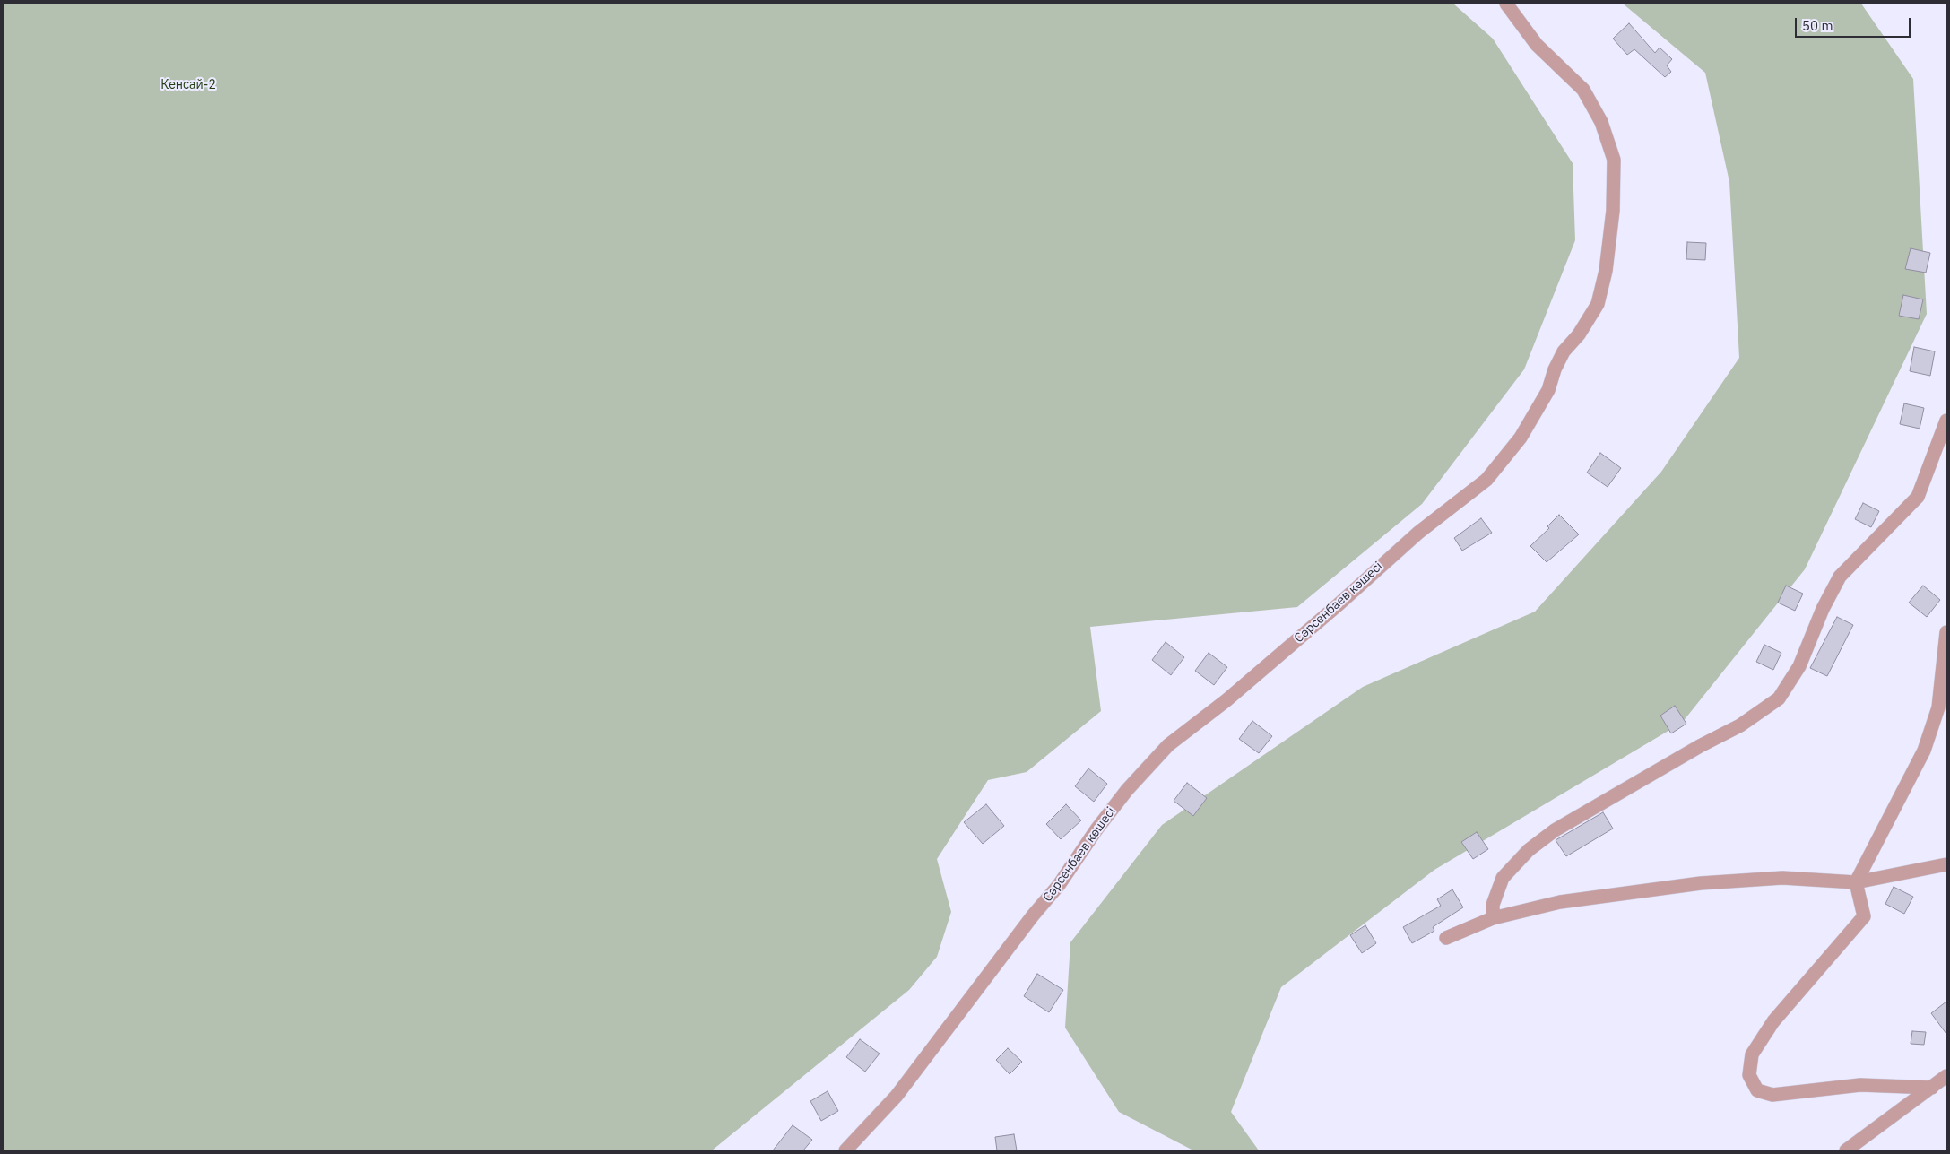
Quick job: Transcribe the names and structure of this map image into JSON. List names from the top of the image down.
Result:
{
  "streets": {
    "street": ["Сәрсенбаев көшесі"]
  },
  "parks": ["Кенсай-2"],
  "scale_bar": "50 m"
}
